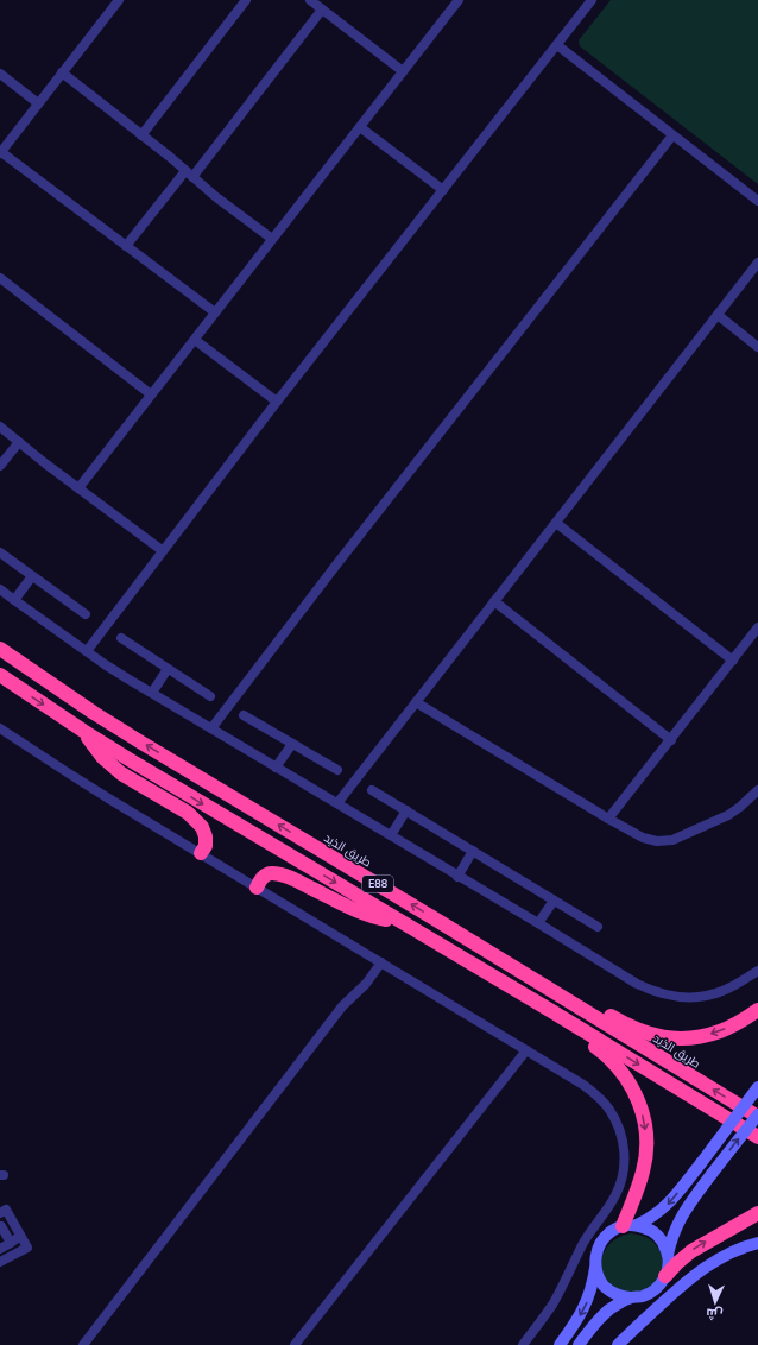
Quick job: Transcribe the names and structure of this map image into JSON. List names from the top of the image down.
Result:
{
  "streets": {
    "highway": ["طريق الذيد", "E88"]
  },
  "north": "bottom"
}
